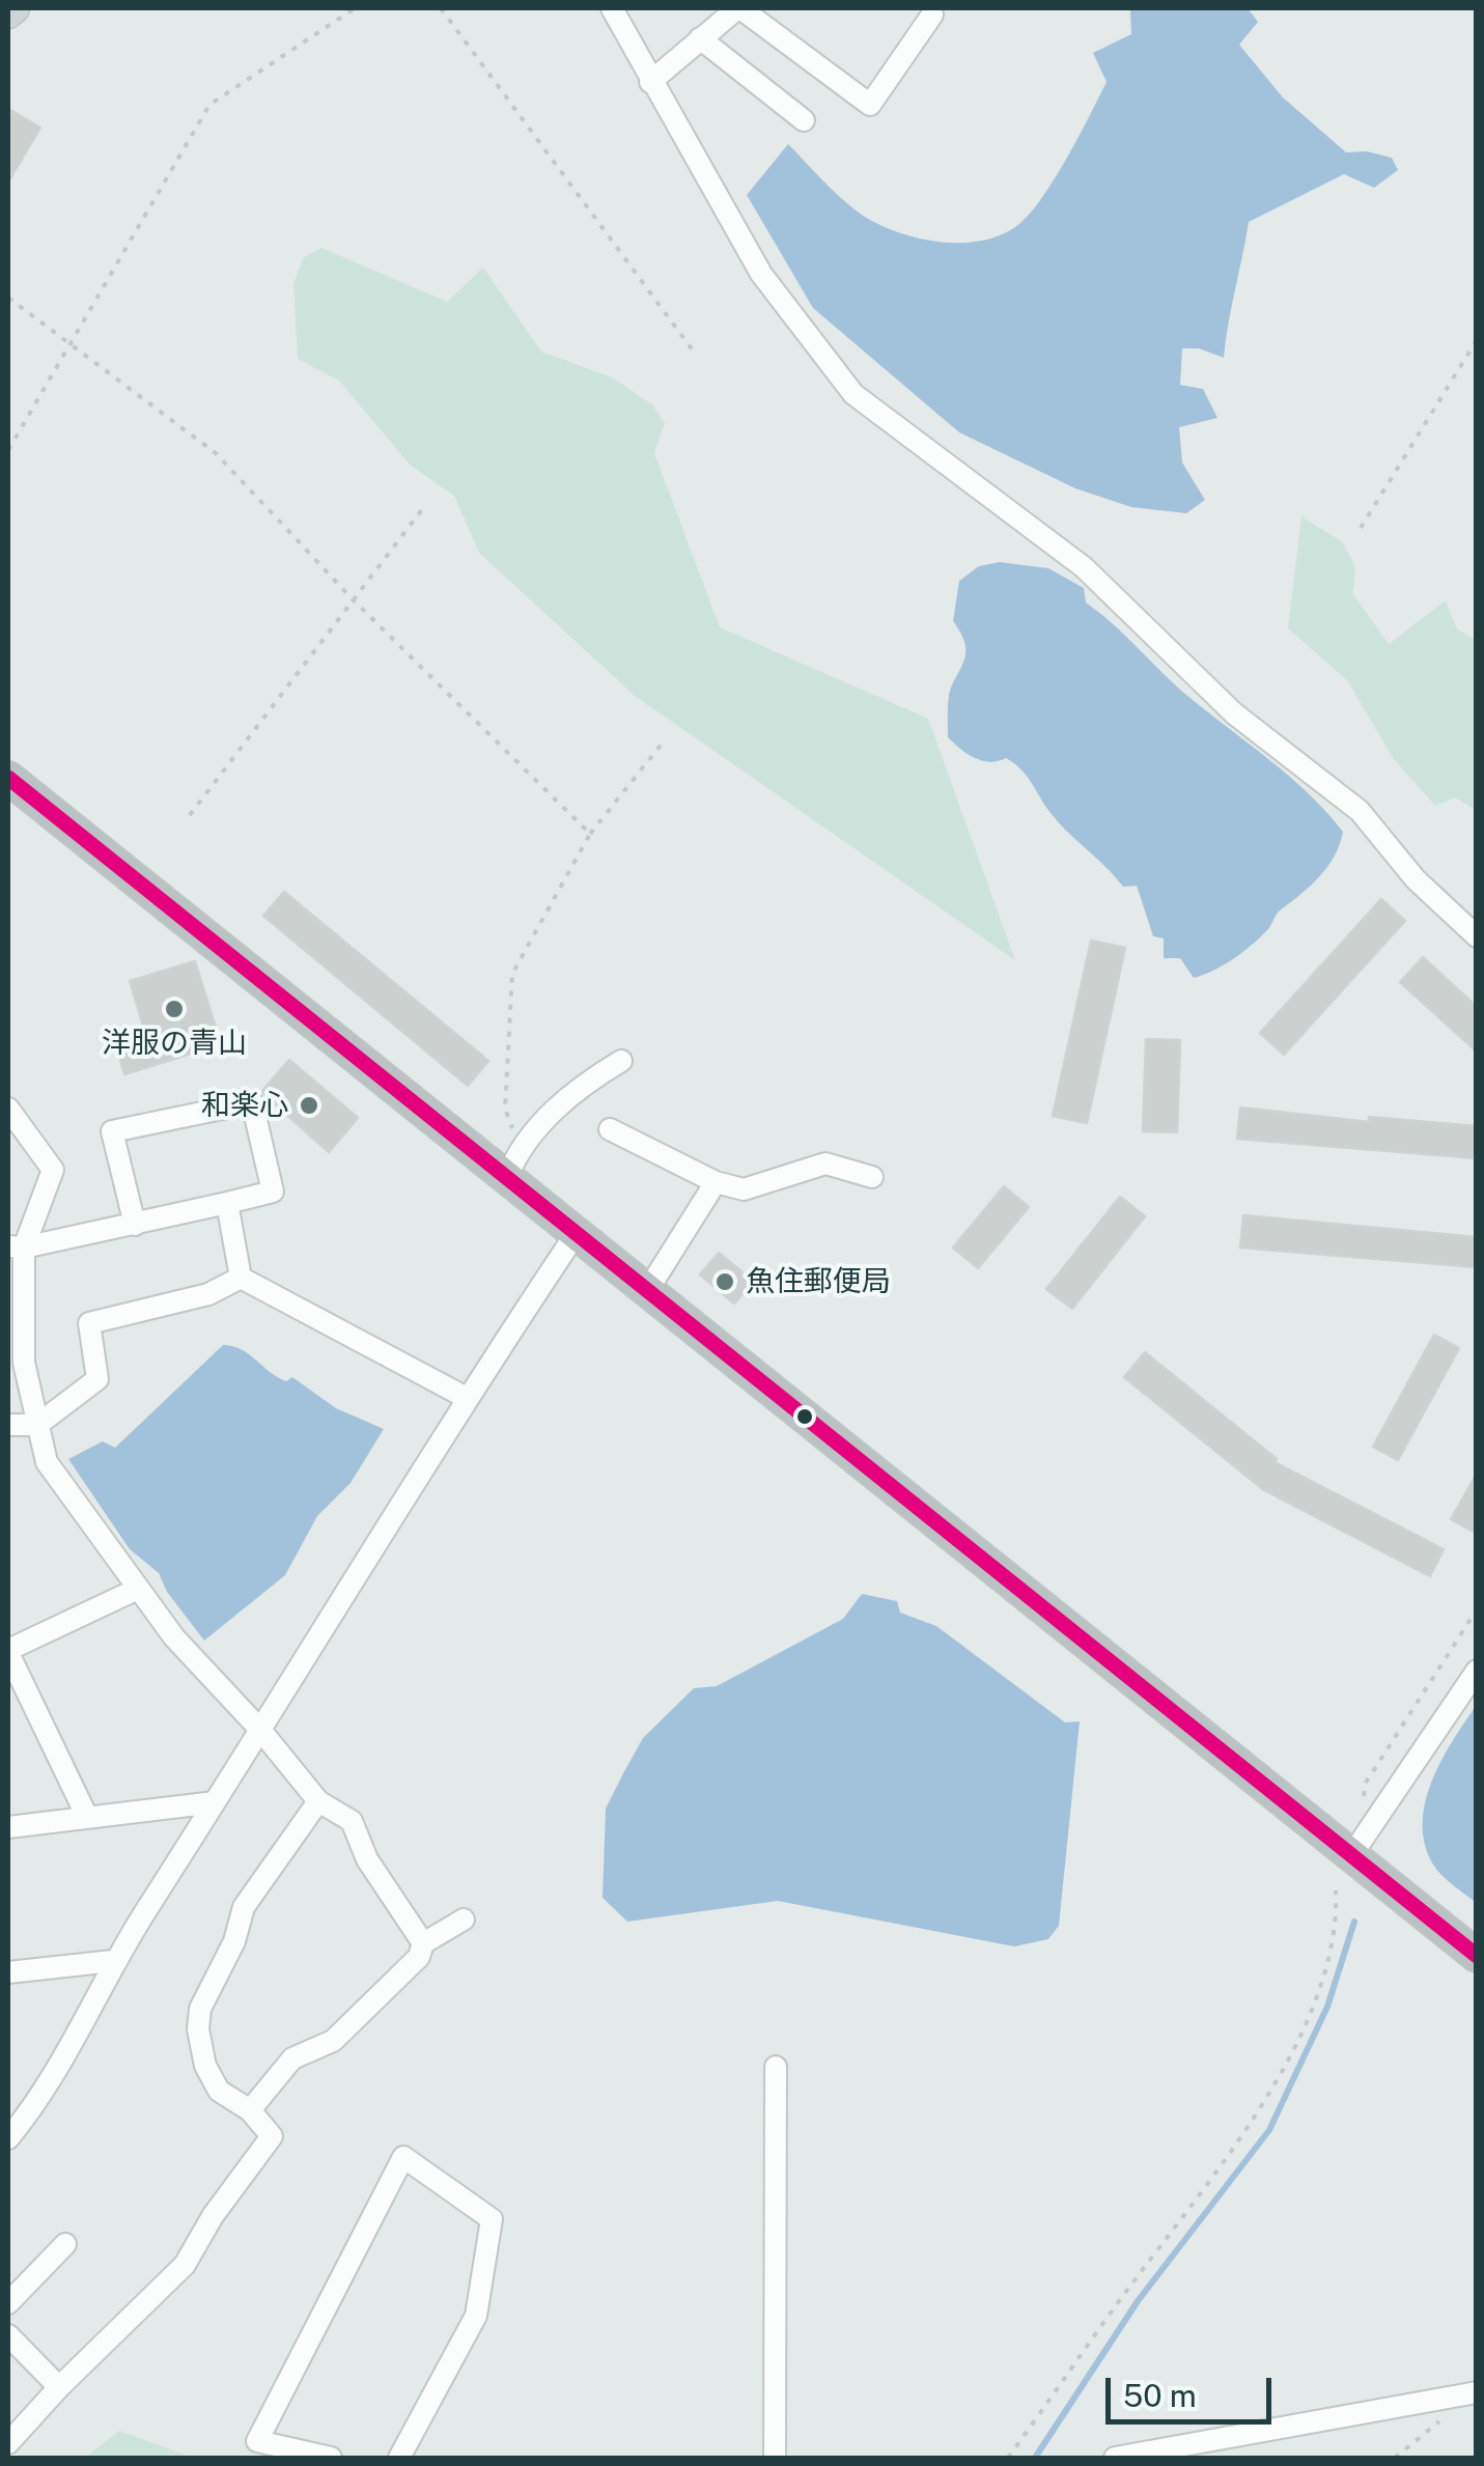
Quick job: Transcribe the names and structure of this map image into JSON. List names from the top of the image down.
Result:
{
  "places": ["洋服の青山", "和楽心", "魚住郵便局"],
  "scale_bar": "50 m"
}
